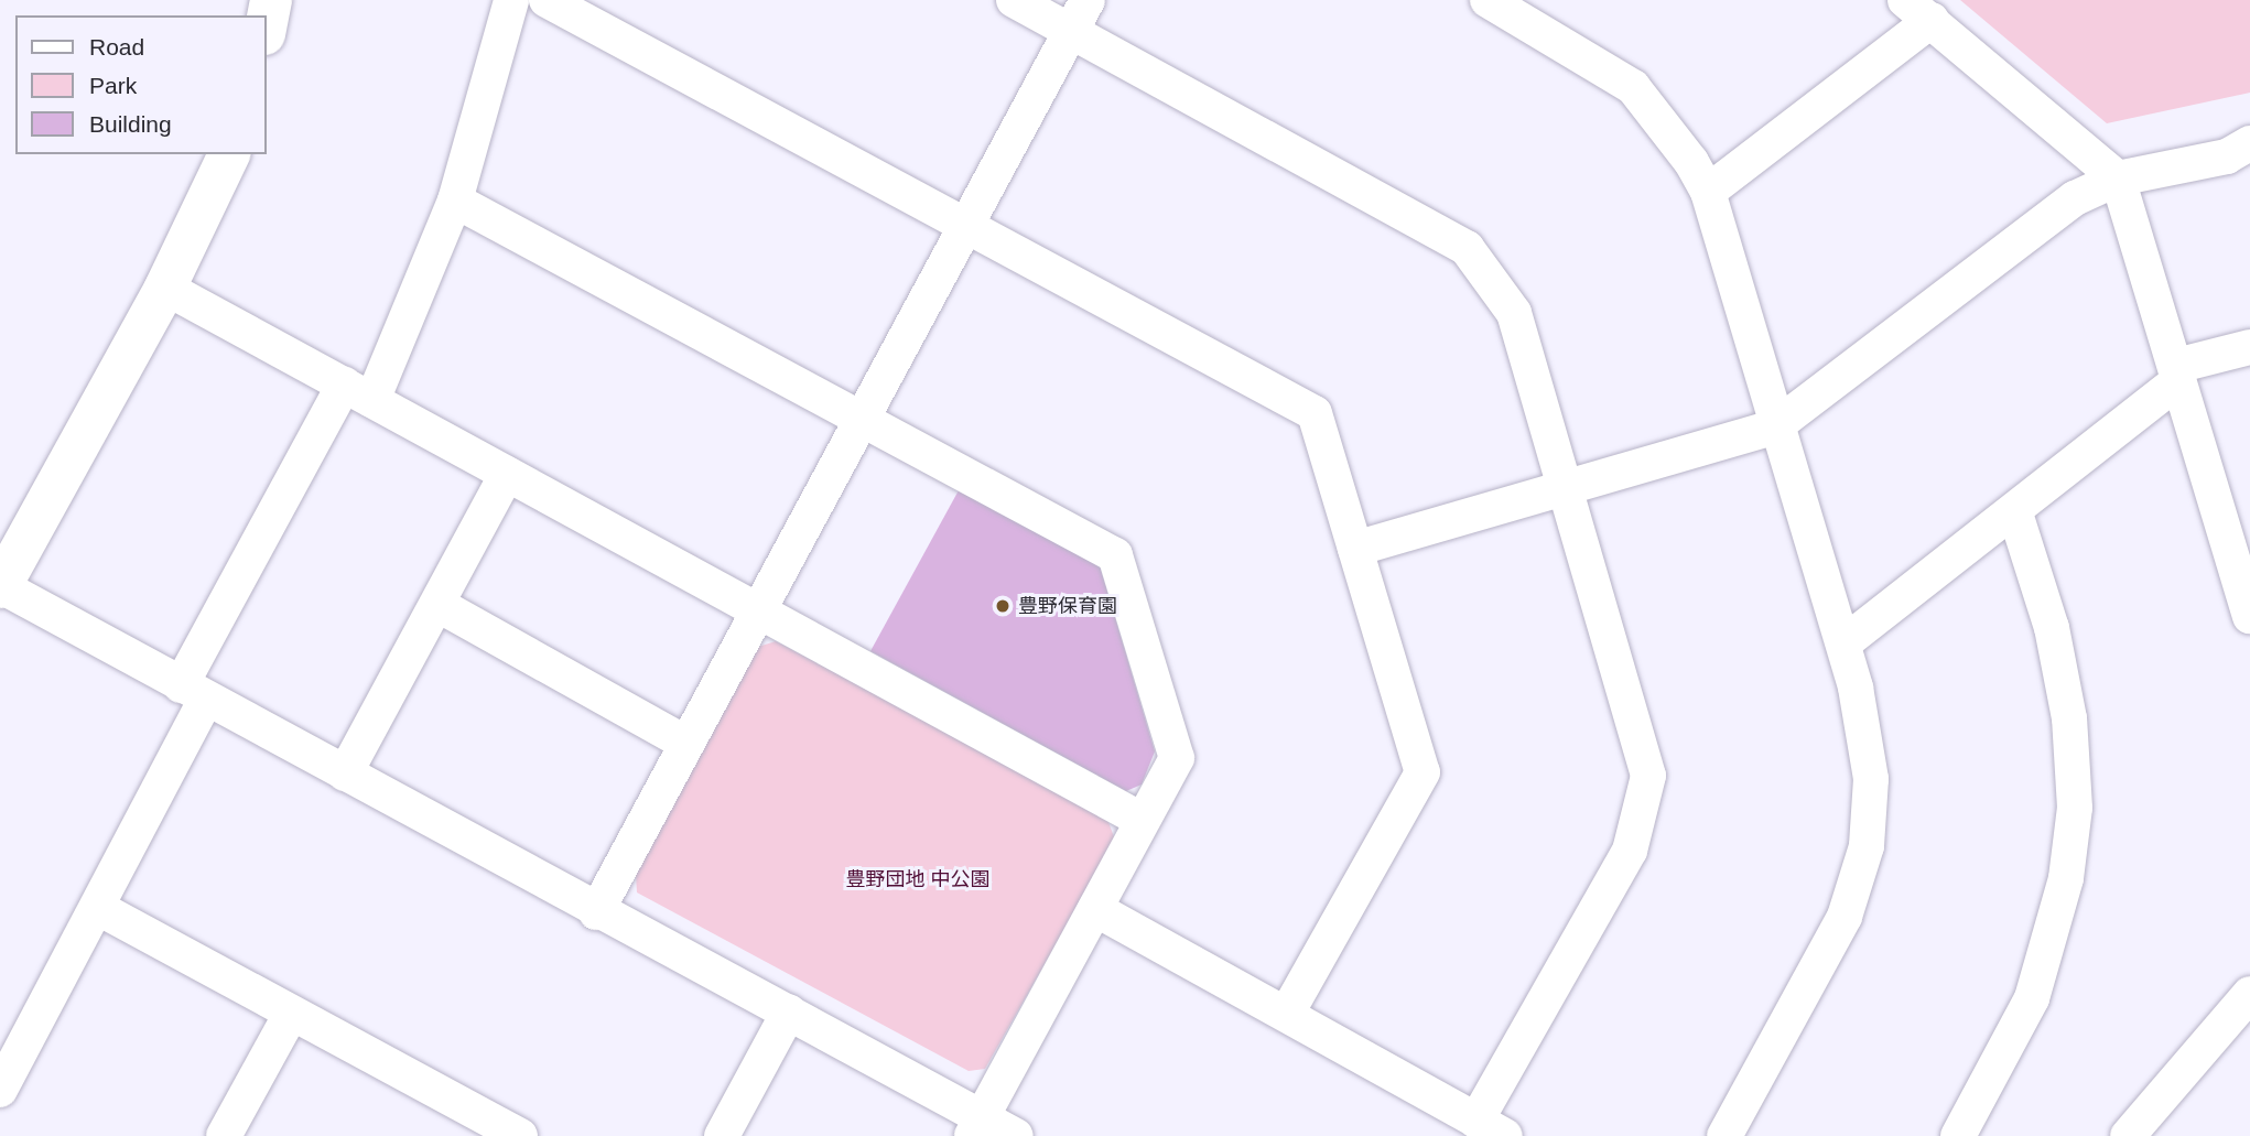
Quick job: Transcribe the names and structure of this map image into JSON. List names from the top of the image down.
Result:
{
  "parks": ["豊野団地 中公園"],
  "places": ["豊野保育園"],
  "legend": ["Road", "Park", "Building"]
}
